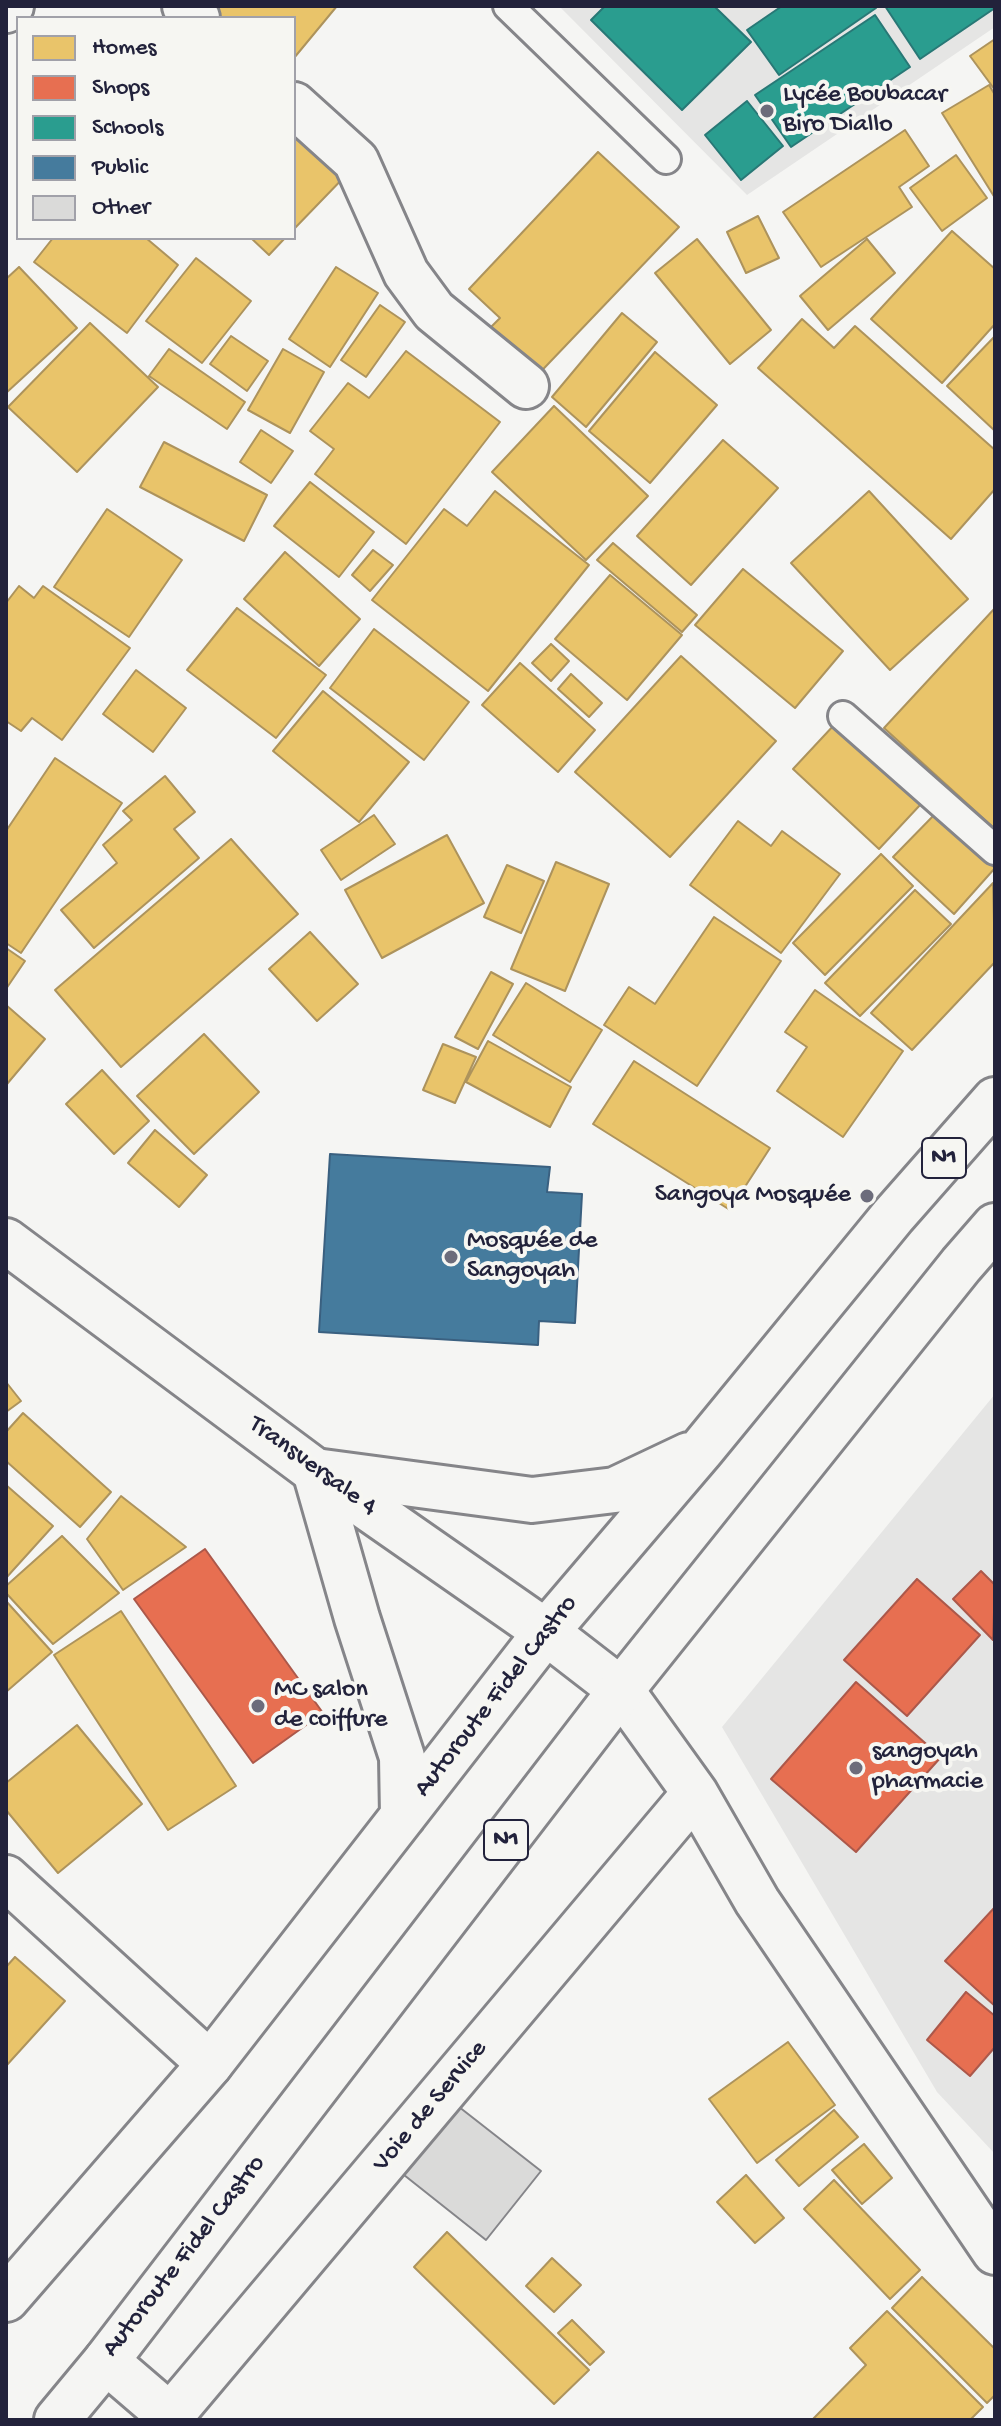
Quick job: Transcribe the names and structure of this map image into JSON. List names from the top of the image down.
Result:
{
  "streets": {
    "main road": [
      "N1",
      "Transversale 4",
      "Autoroute Fidel Castro",
      "Voie de Service"
    ]
  },
  "crossings": [
    ["Transversale 4", "Autoroute Fidel Castro"],
    ["Transversale 4", "Voie de Service"]
  ],
  "places": [
    "Lycée Boubacar Biro Diallo",
    "Sangoya Mosquée",
    "Mosquée de Sangoyah",
    "MC salon de coiffure",
    "sangoyah pharmacie"
  ],
  "legend": [
    "Homes",
    "Shops",
    "Schools",
    "Public",
    "Other"
  ]
}
